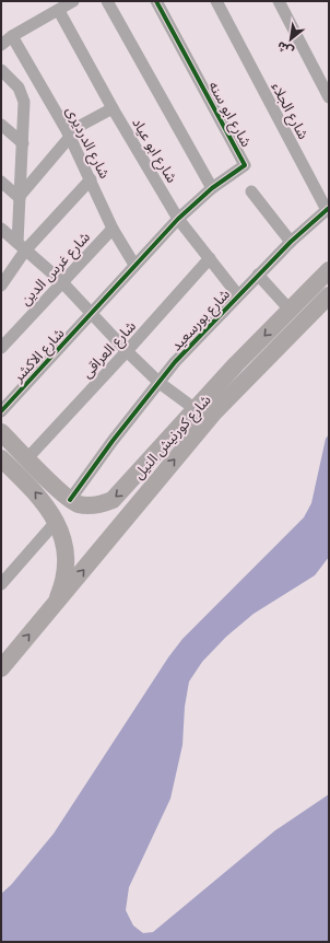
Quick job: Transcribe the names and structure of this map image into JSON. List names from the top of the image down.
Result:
{
  "streets": {
    "main road": ["شارع كورنيش النيل"],
    "street": [
      "شارع الجلاء",
      "شارع ابو سنه",
      "شارع الدرديرى",
      "شارع ابو عياد",
      "شارع غرس الدين",
      "شارع بورسعيد",
      "شارع العراقى",
      "شارع الاكشر"
    ]
  },
  "crossings": [
    ["شارع الجلاء", "شارع بورسعيد"],
    ["شارع ابو سنه", "شارع الدرديرى"],
    ["شارع ابو سنه", "شارع ابو عياد"],
    ["شارع ابو سنه", "شارع الاكشر"],
    ["شارع الدرديرى", "شارع غرس الدين"],
    ["شارع ابو عياد", "شارع بورسعيد"],
    ["شارع ابو عياد", "شارع العراقى"],
    ["شارع بورسعيد", "شارع كورنيش النيل"],
    ["شارع العراقى", "شارع كورنيش النيل"]
  ],
  "north": "bottom left"
}
